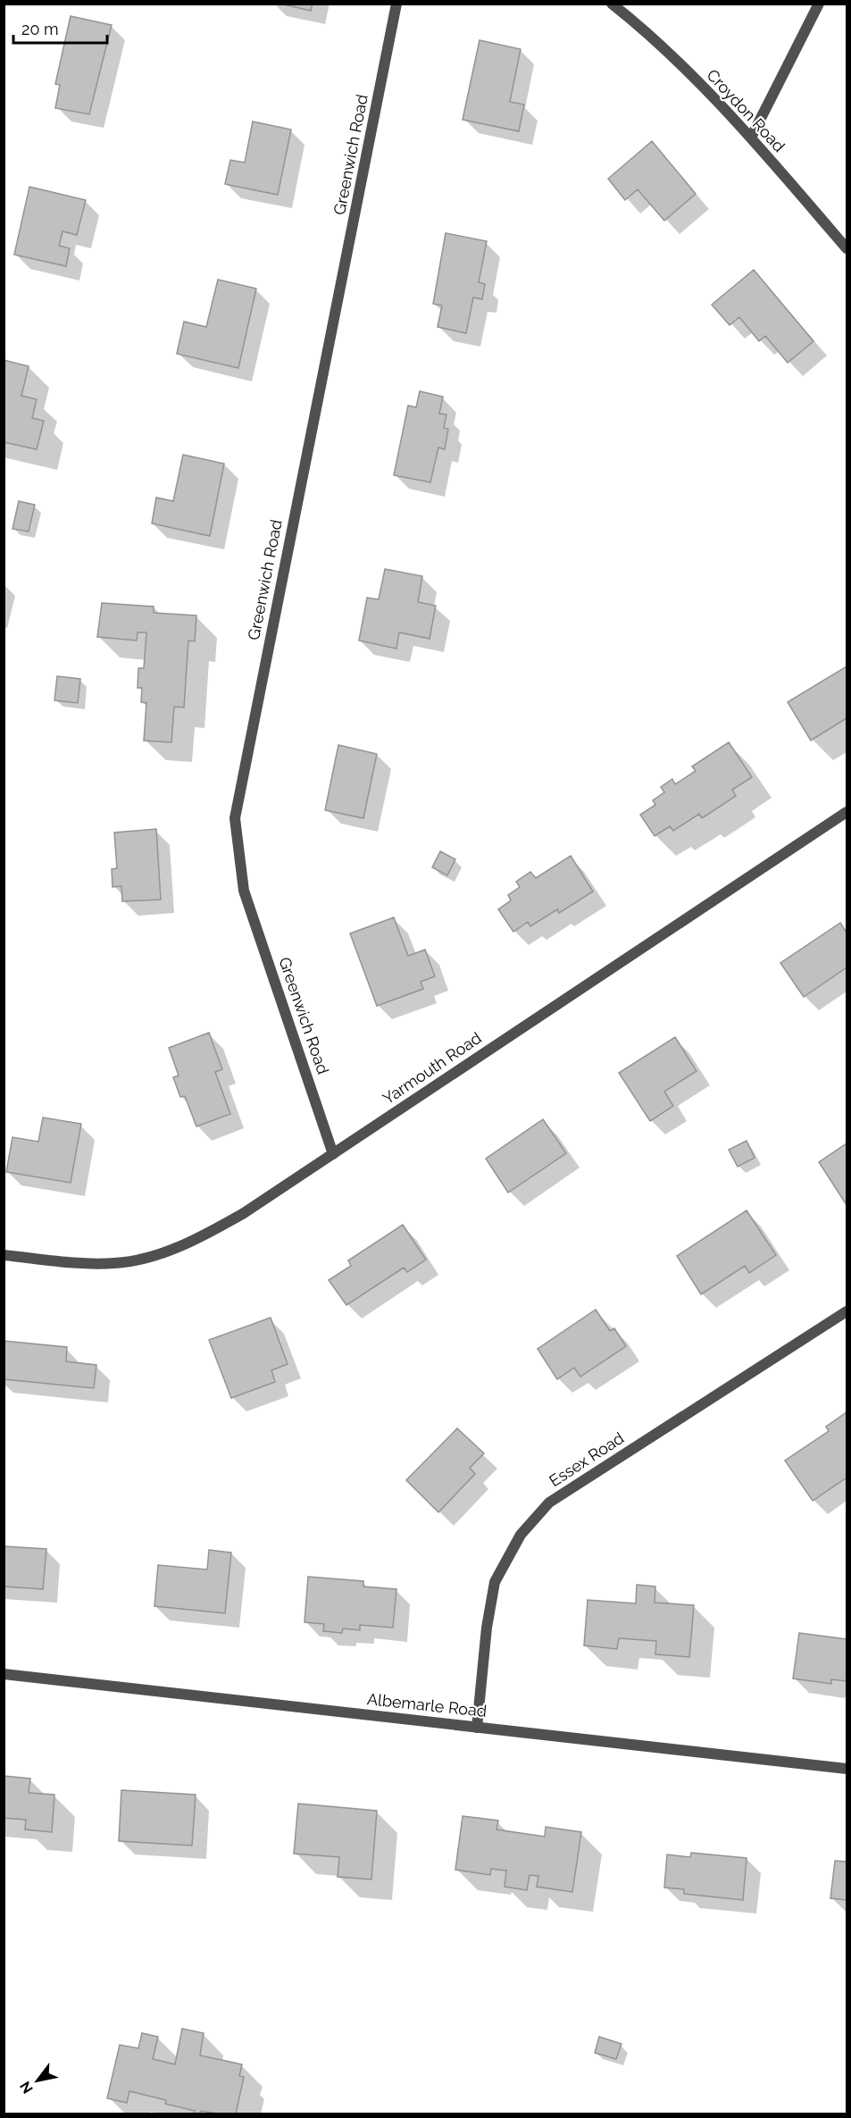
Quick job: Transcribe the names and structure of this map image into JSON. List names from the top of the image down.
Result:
{
  "streets": {
    "street": [
      "Croydon Road",
      "Greenwich Road",
      "Yarmouth Road",
      "Essex Road",
      "Albemarle Road"
    ]
  },
  "crossings": [
    ["Greenwich Road", "Yarmouth Road"],
    ["Essex Road", "Albemarle Road"]
  ],
  "scale_bar": "20 m",
  "north": "bottom left"
}
